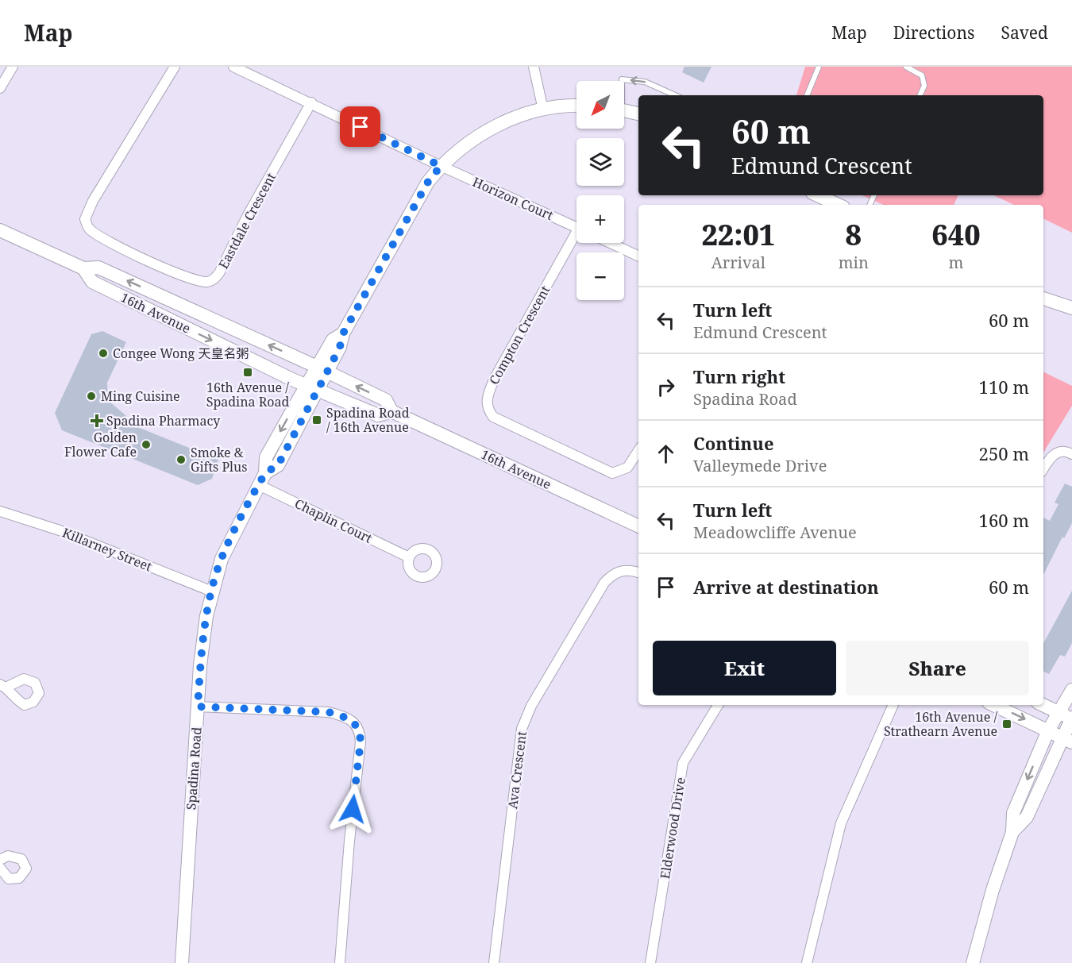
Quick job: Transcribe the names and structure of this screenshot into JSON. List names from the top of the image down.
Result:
{
  "streets": {
    "street": [
      "Horizon Court",
      "Eastdale Crescent",
      "16th Avenue",
      "Compton Crescent",
      "Chaplin Court",
      "Killarney Street",
      "Spadina Road",
      "Ava Crescent",
      "Elderwood Drive"
    ]
  },
  "crossings": [
    ["Horizon Court", "Eastdale Crescent"],
    ["Horizon Court", "Spadina Road"],
    ["16th Avenue", "Spadina Road"],
    ["Chaplin Court", "Spadina Road"],
    ["Killarney Street", "Spadina Road"]
  ],
  "places": {
    "other": [
      "Congee Wong 天皇名粥",
      "Ming Cuisine",
      "Golden Flower Cafe",
      "Smoke & Gifts Plus"
    ],
    "transit": ["16th Avenue / Spadina Road", "Spadina Road / 16th Avenue", "16th Avenue / Strathearn Avenue"],
    "health": ["Spadina Pharmacy"]
  },
  "north": "bottom left",
  "page": {
    "header": "Map",
    "nav": ["Map", "Directions", "Saved"],
    "map_buttons": ["+", "−"],
    "turn": ["60 m", "Edmund Crescent"],
    "eta": [
      "22:01",
      "Arrival",
      "8",
      "min",
      "640",
      "m"
    ],
    "list": [
      {
        "name": "Turn left",
        "note": "Edmund Crescent",
        "value": "60 m"
      },
      {
        "name": "Turn right",
        "note": "Spadina Road",
        "value": "110 m"
      },
      {
        "name": "Continue",
        "note": "Valleymede Drive",
        "value": "250 m"
      },
      {
        "name": "Turn left",
        "note": "Meadowcliffe Avenue",
        "value": "160 m"
      },
      {
        "name": "Arrive at destination",
        "value": "60 m"
      }
    ],
    "buttons": ["Exit", "Share"]
  }
}
